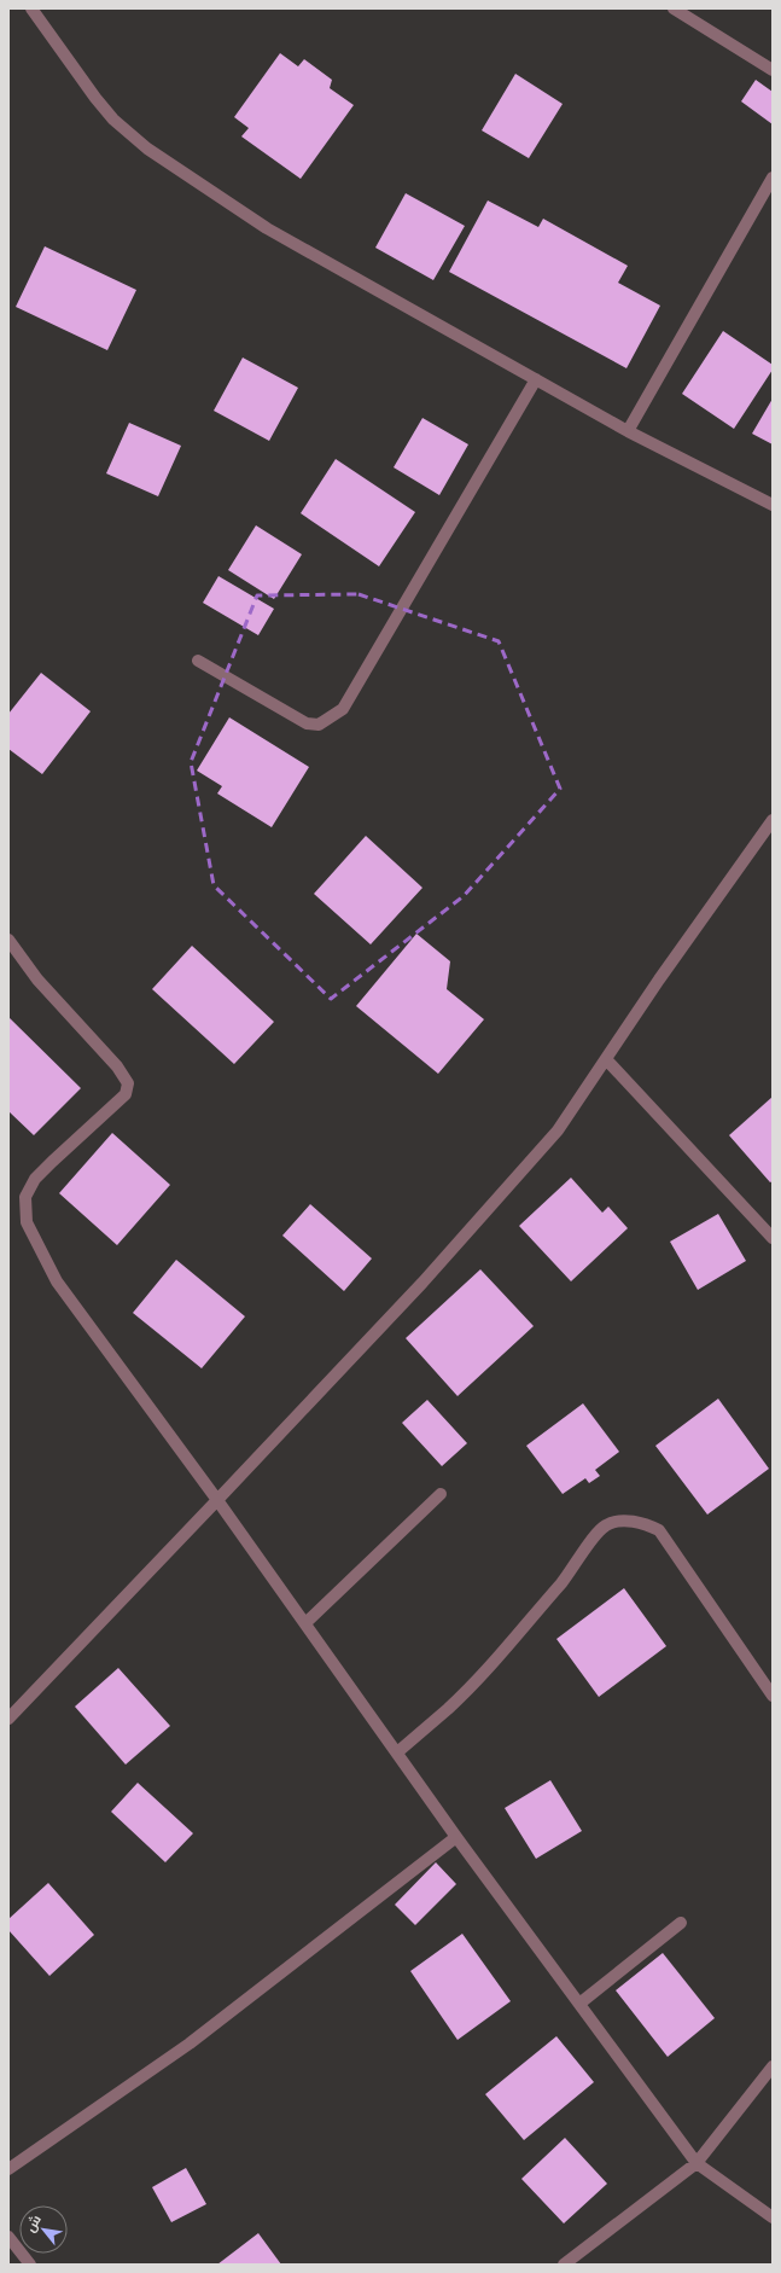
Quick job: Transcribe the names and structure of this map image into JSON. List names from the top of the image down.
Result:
{
  "north": "top left"
}
